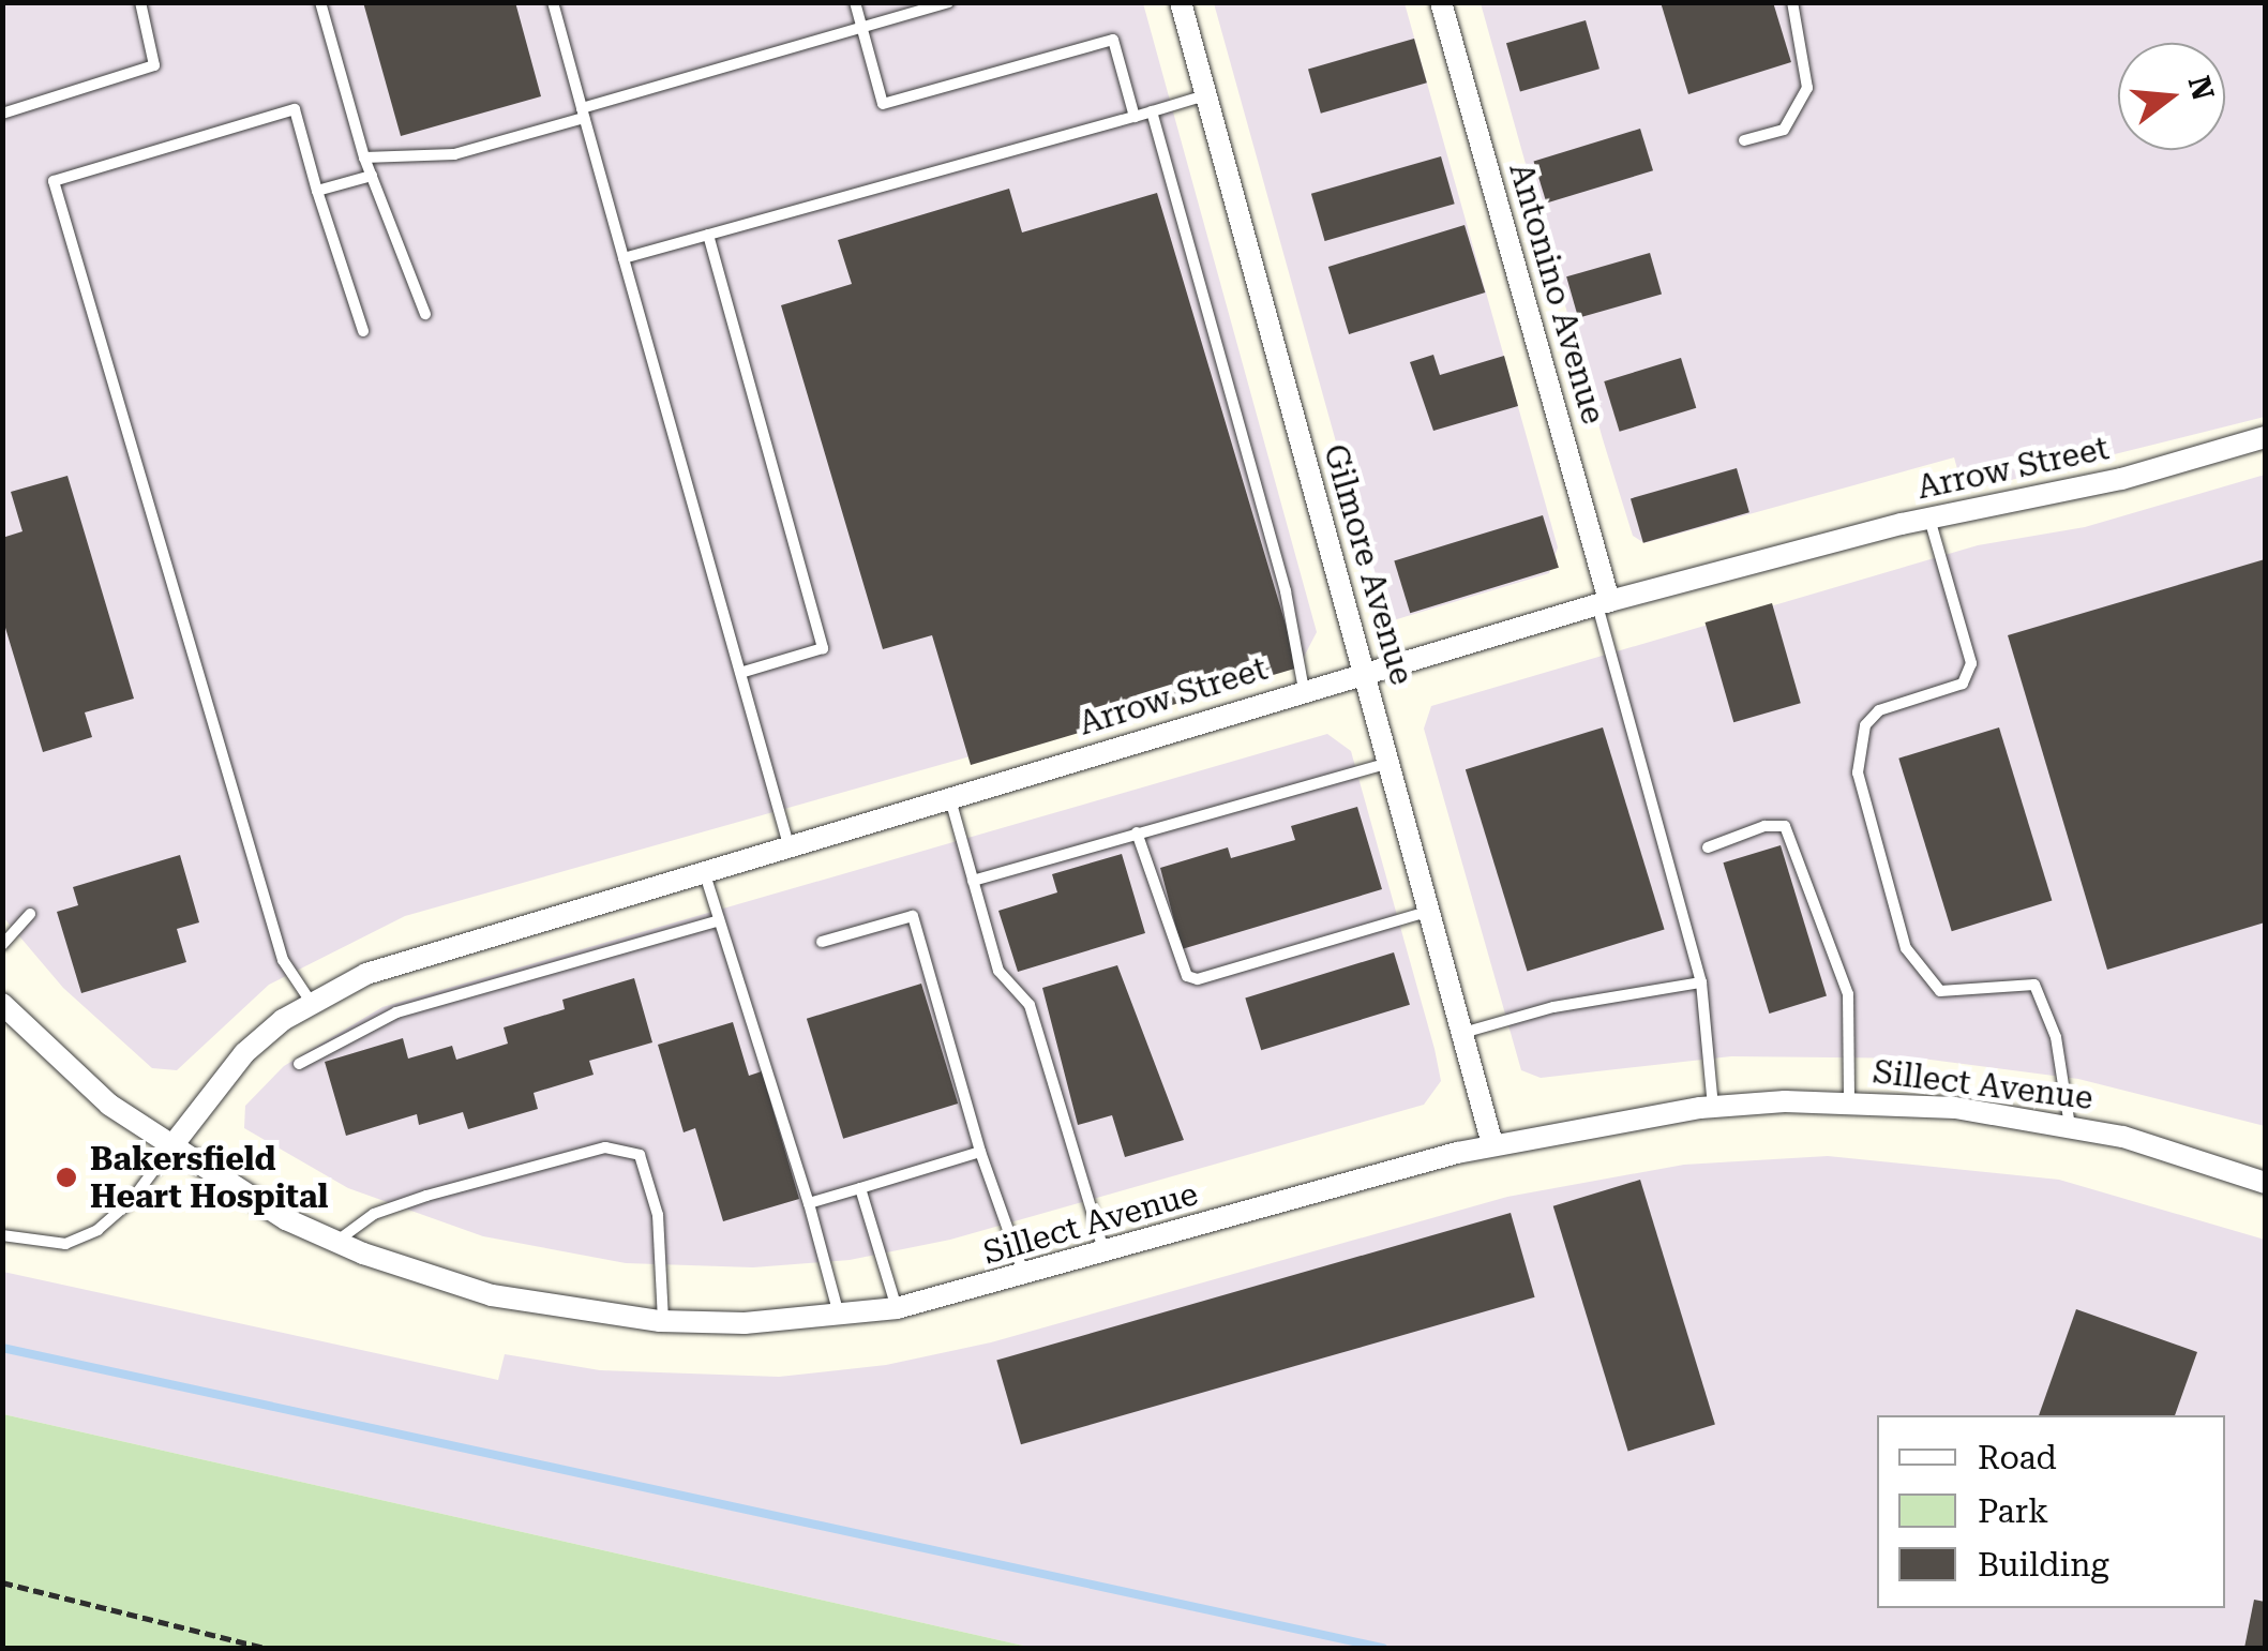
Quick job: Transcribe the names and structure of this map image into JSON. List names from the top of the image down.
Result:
{
  "streets": {
    "street": [
      "Antonino Avenue",
      "Arrow Street",
      "Gilmore Avenue",
      "Sillect Avenue"
    ]
  },
  "crossings": [
    ["Antonino Avenue", "Arrow Street"],
    ["Arrow Street", "Gilmore Avenue"],
    ["Arrow Street", "Sillect Avenue"],
    ["Gilmore Avenue", "Sillect Avenue"]
  ],
  "places": ["Bakersfield Heart Hospital"],
  "legend": ["Road", "Park", "Building"],
  "north": "right"
}
